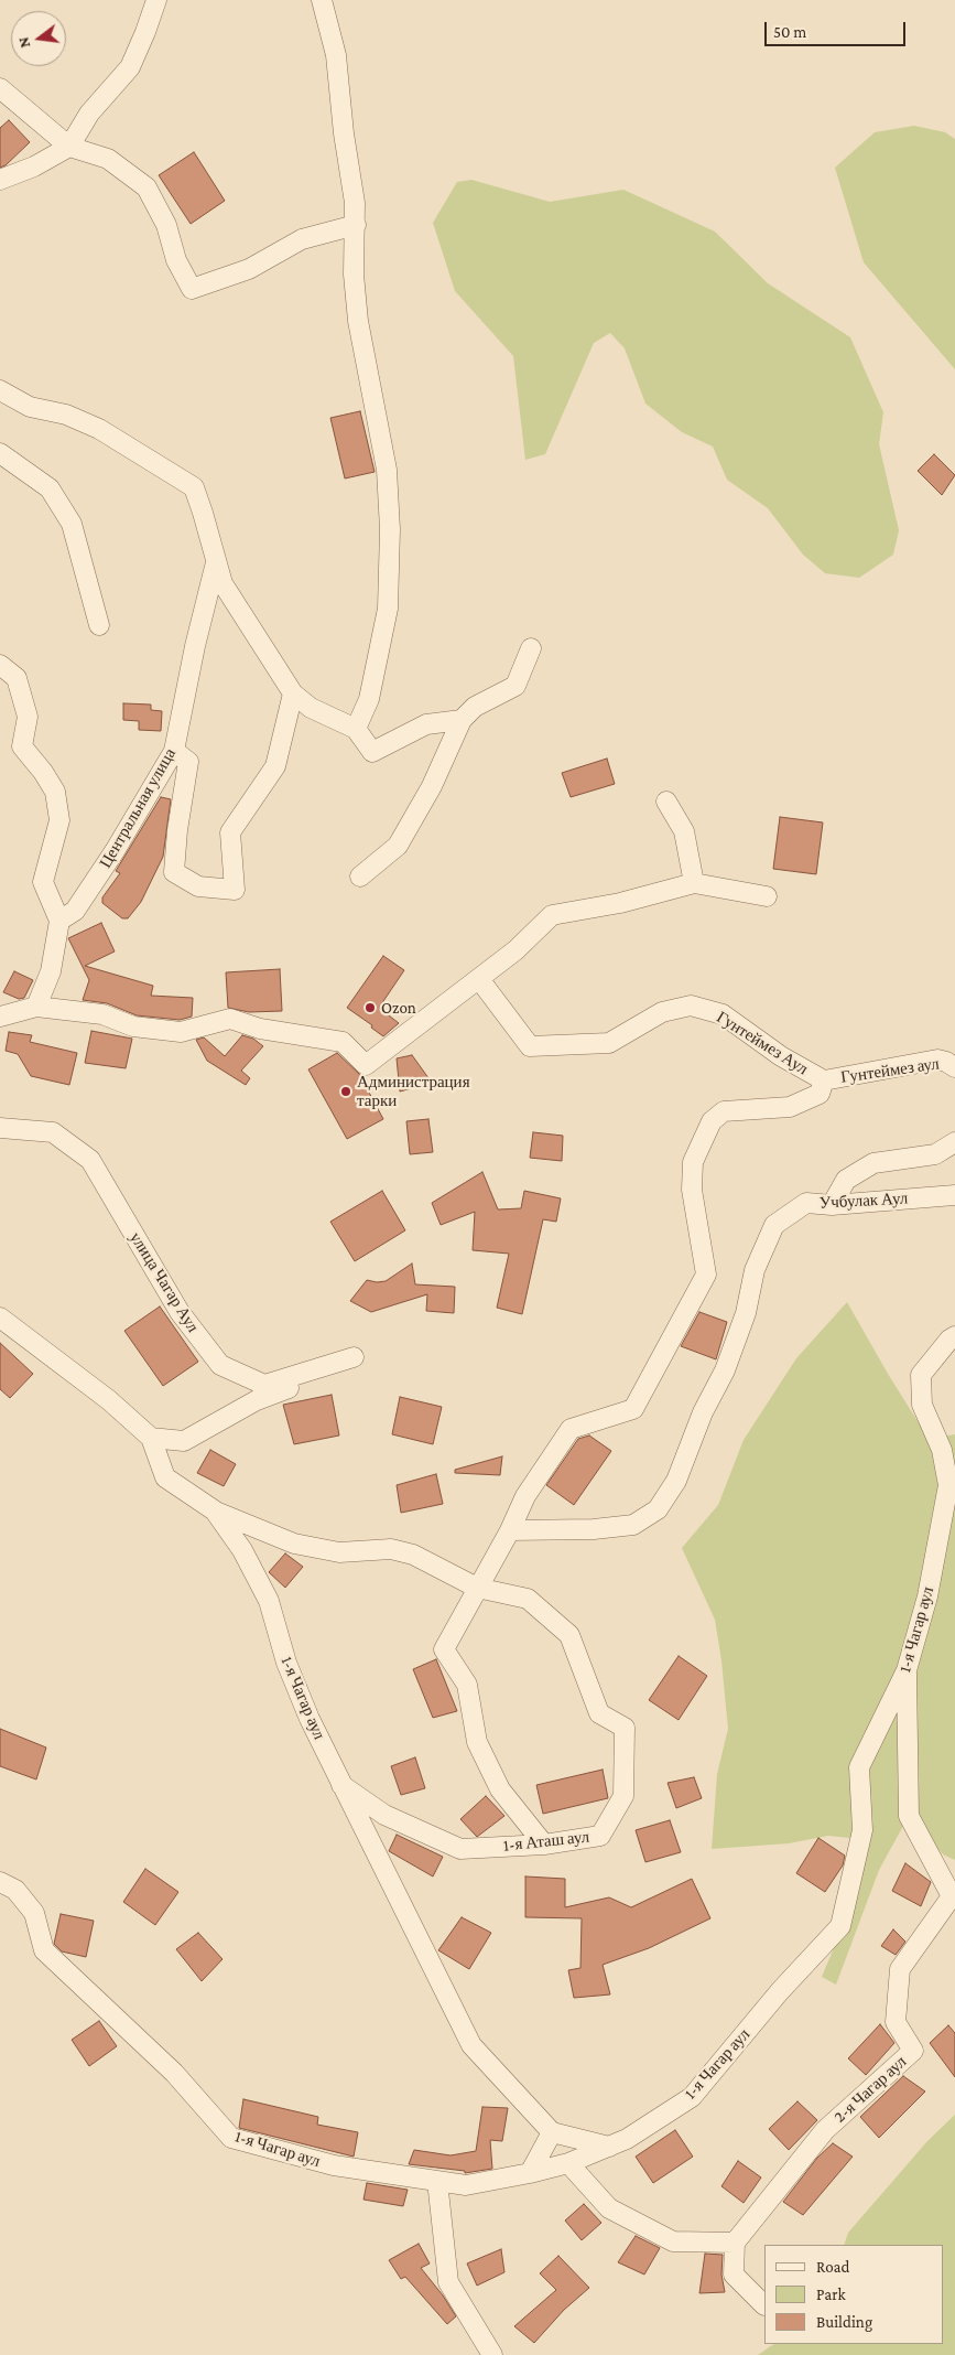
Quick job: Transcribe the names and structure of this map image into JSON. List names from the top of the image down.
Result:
{
  "streets": {
    "street": [
      "Центральная улица",
      "Гунтеймез Аул",
      "Гунтеймез аул",
      "Учбулак Аул",
      "улица Чагар Аул",
      "1-я Чагар аул",
      "1-я Аташ аул",
      "2-я Чагар аул"
    ]
  },
  "crossings": [
    ["Гунтеймез Аул", "Гунтеймез аул"],
    ["1-я Чагар аул", "1-я Аташ аул"],
    ["1-я Чагар аул", "2-я Чагар аул"]
  ],
  "places": ["Ozon", "Администрация тарки"],
  "legend": ["Road", "Park", "Building"],
  "scale_bar": "50 m",
  "north": "left"
}
